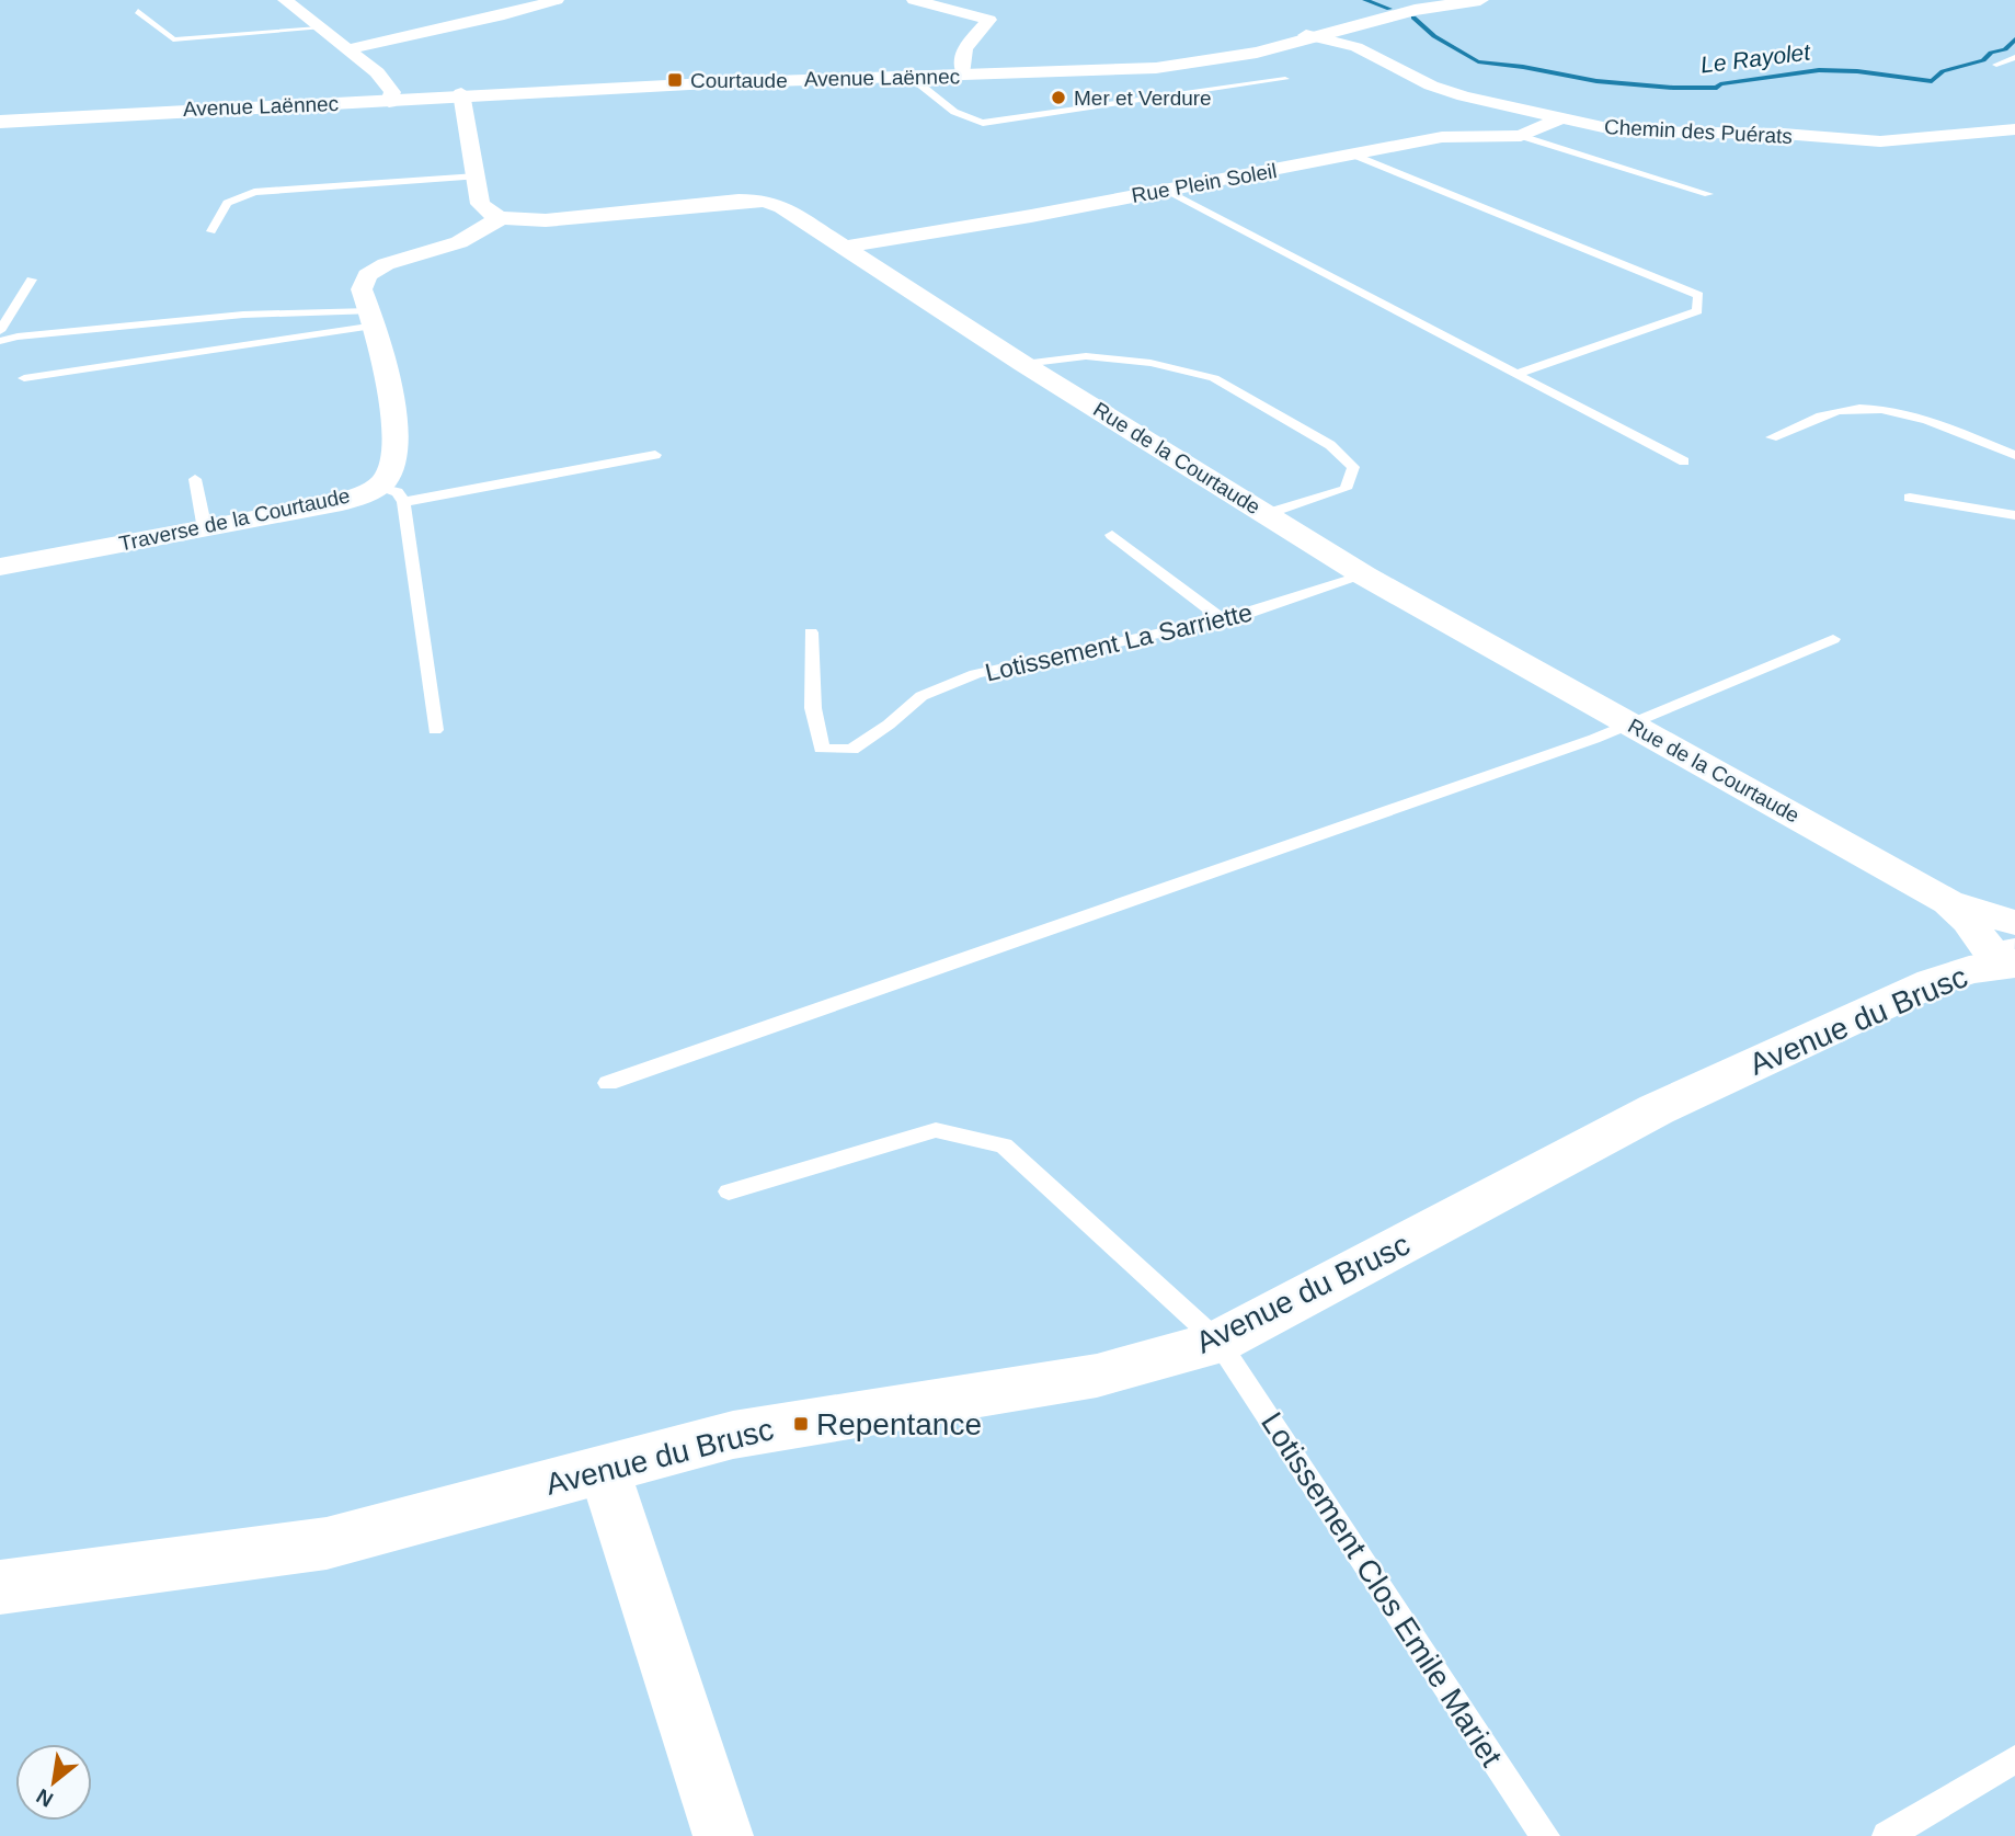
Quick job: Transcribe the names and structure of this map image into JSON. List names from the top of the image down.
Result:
{
  "streets": {
    "main road": ["Avenue Laënnec", "Avenue du Brusc"],
    "street": [
      "Chemin des Puérats",
      "Rue Plein Soleil",
      "Rue de la Courtaude",
      "Traverse de la Courtaude"
    ],
    "lane": ["Lotissement La Sarriette", "Lotissement Clos Emile Mariet"]
  },
  "crossings": [
    ["Avenue Laënnec", "Chemin des Puérats"],
    ["Chemin des Puérats", "Rue Plein Soleil"],
    ["Rue Plein Soleil", "Rue de la Courtaude"],
    ["Rue de la Courtaude", "Traverse de la Courtaude"],
    ["Rue de la Courtaude", "Lotissement La Sarriette"],
    ["Rue de la Courtaude", "Avenue du Brusc"],
    ["Avenue du Brusc", "Lotissement Clos Emile Mariet"]
  ],
  "water": ["Le Rayolet"],
  "places": {
    "transit": ["Courtaude", "Repentance"],
    "other": ["Mer et Verdure"]
  },
  "north": "bottom left"
}
